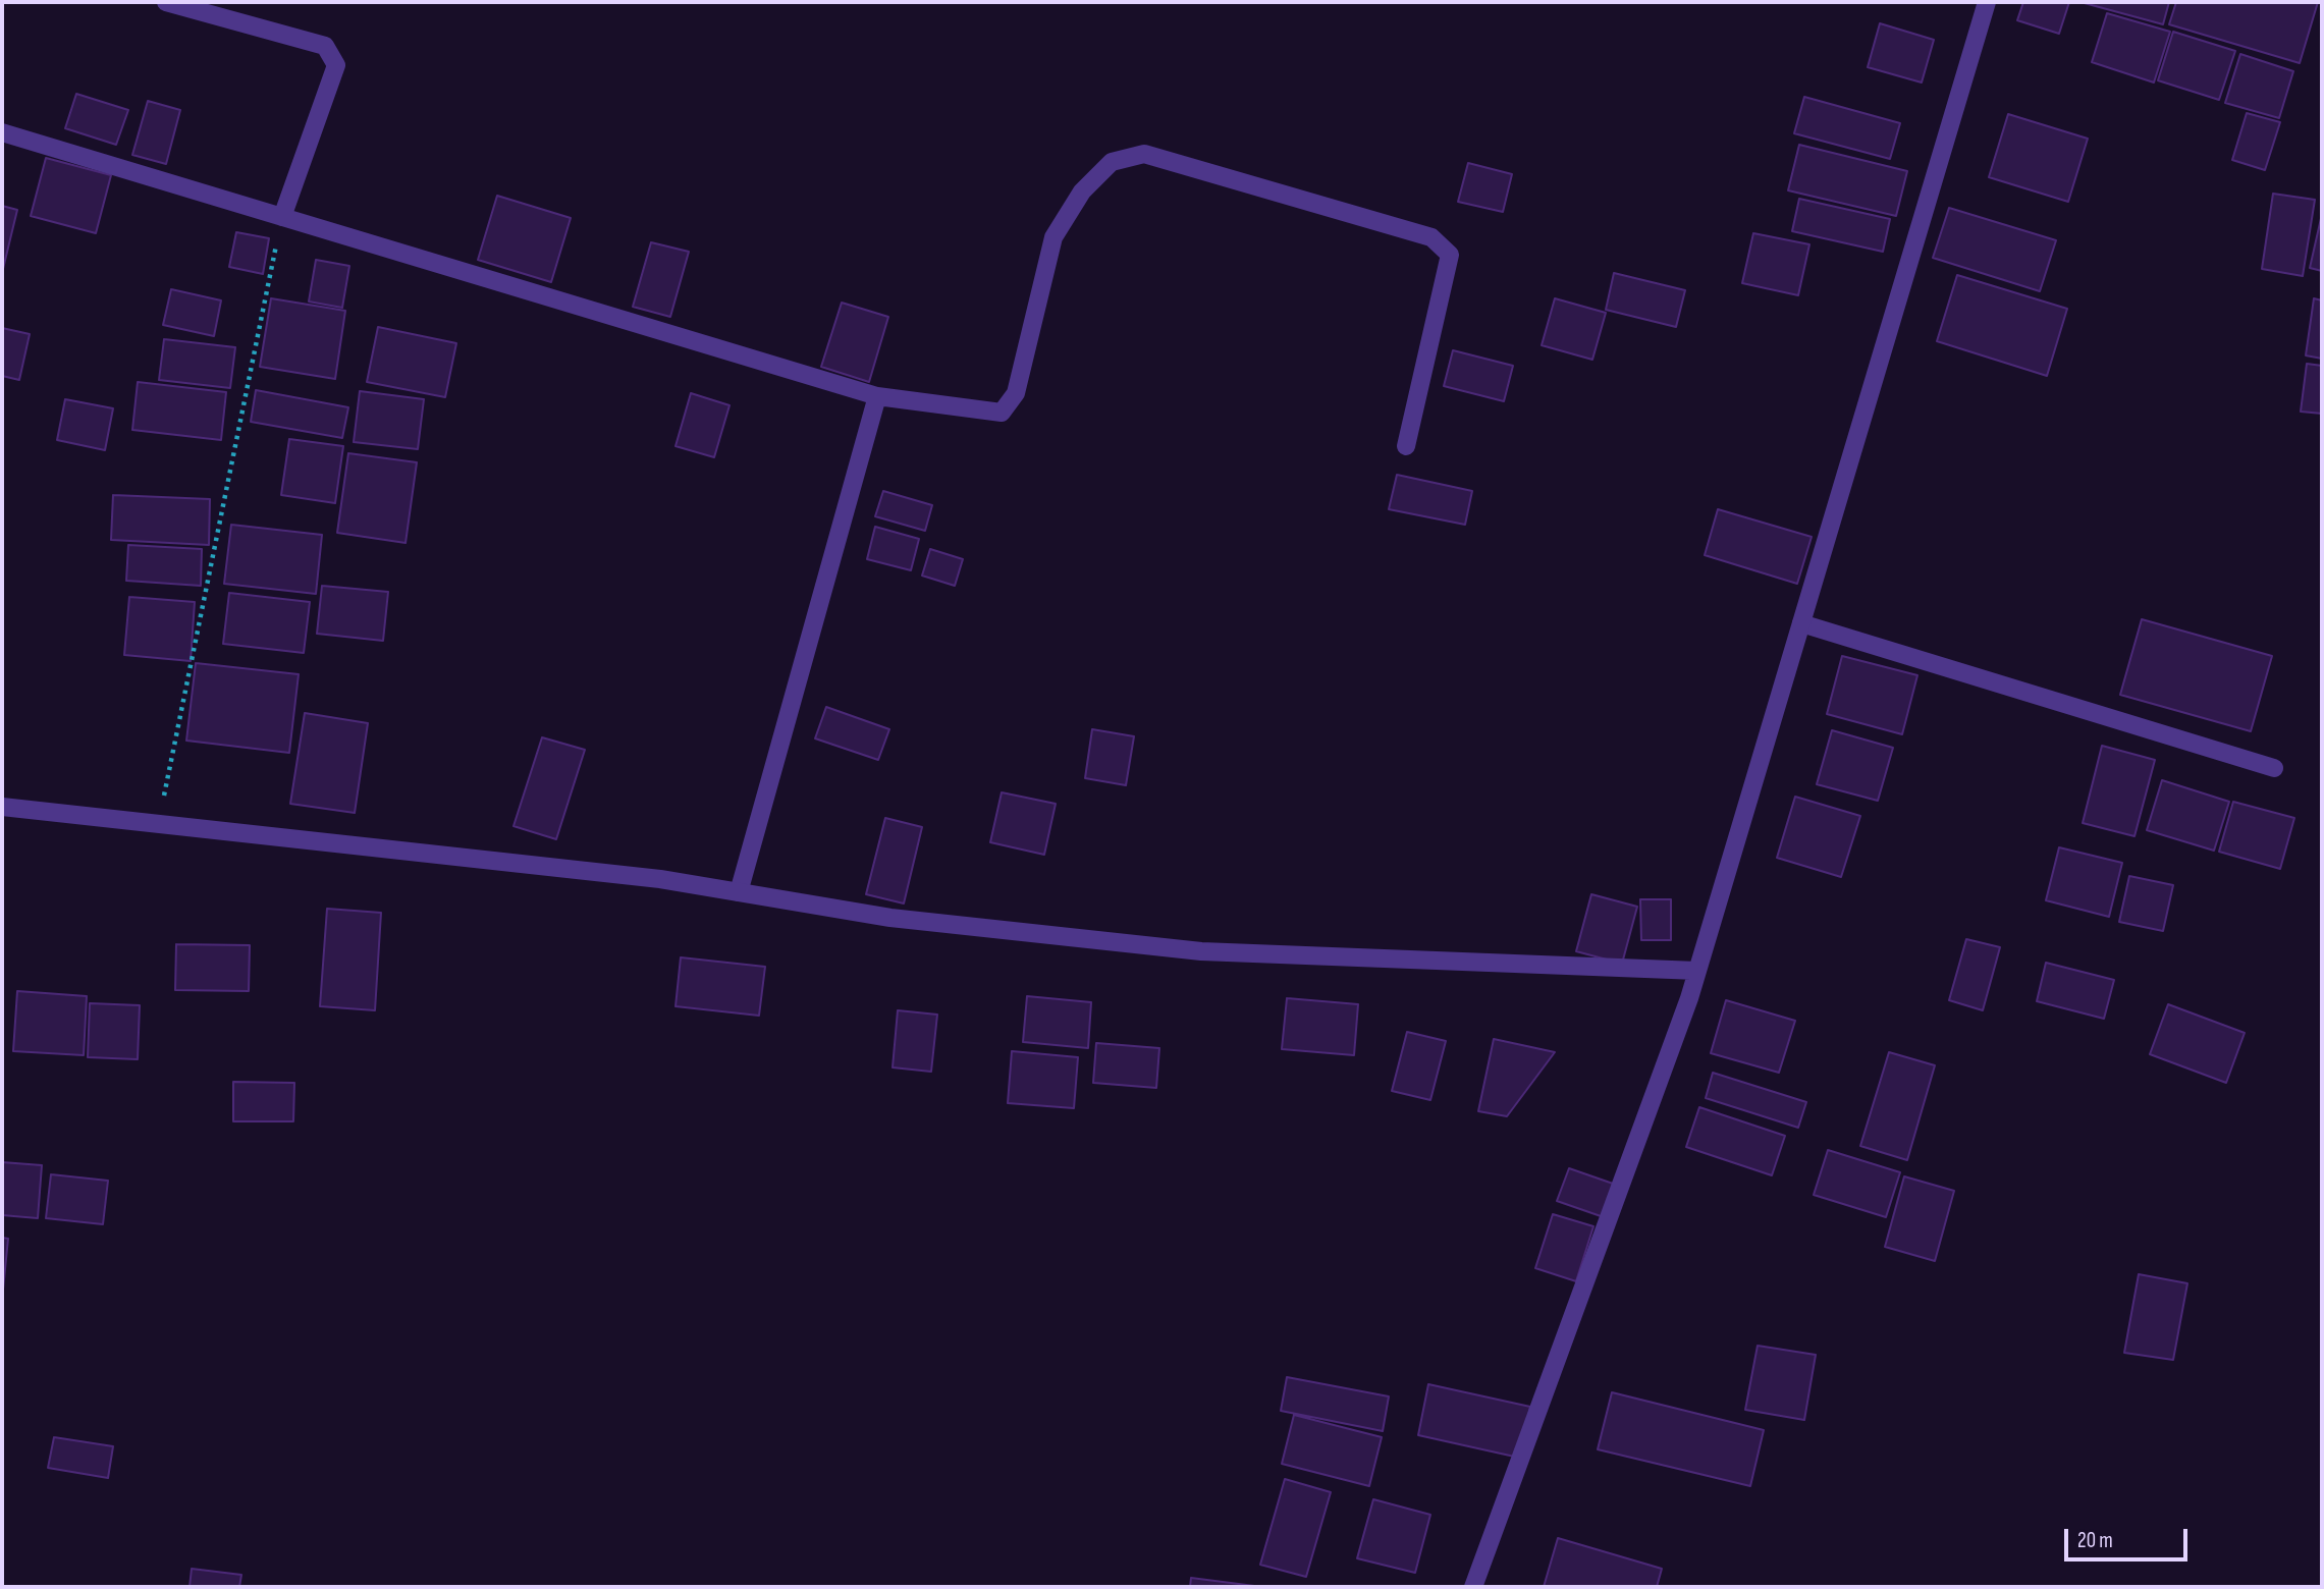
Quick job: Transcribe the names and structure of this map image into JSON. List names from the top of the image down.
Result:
{
  "scale_bar": "20 m"
}
